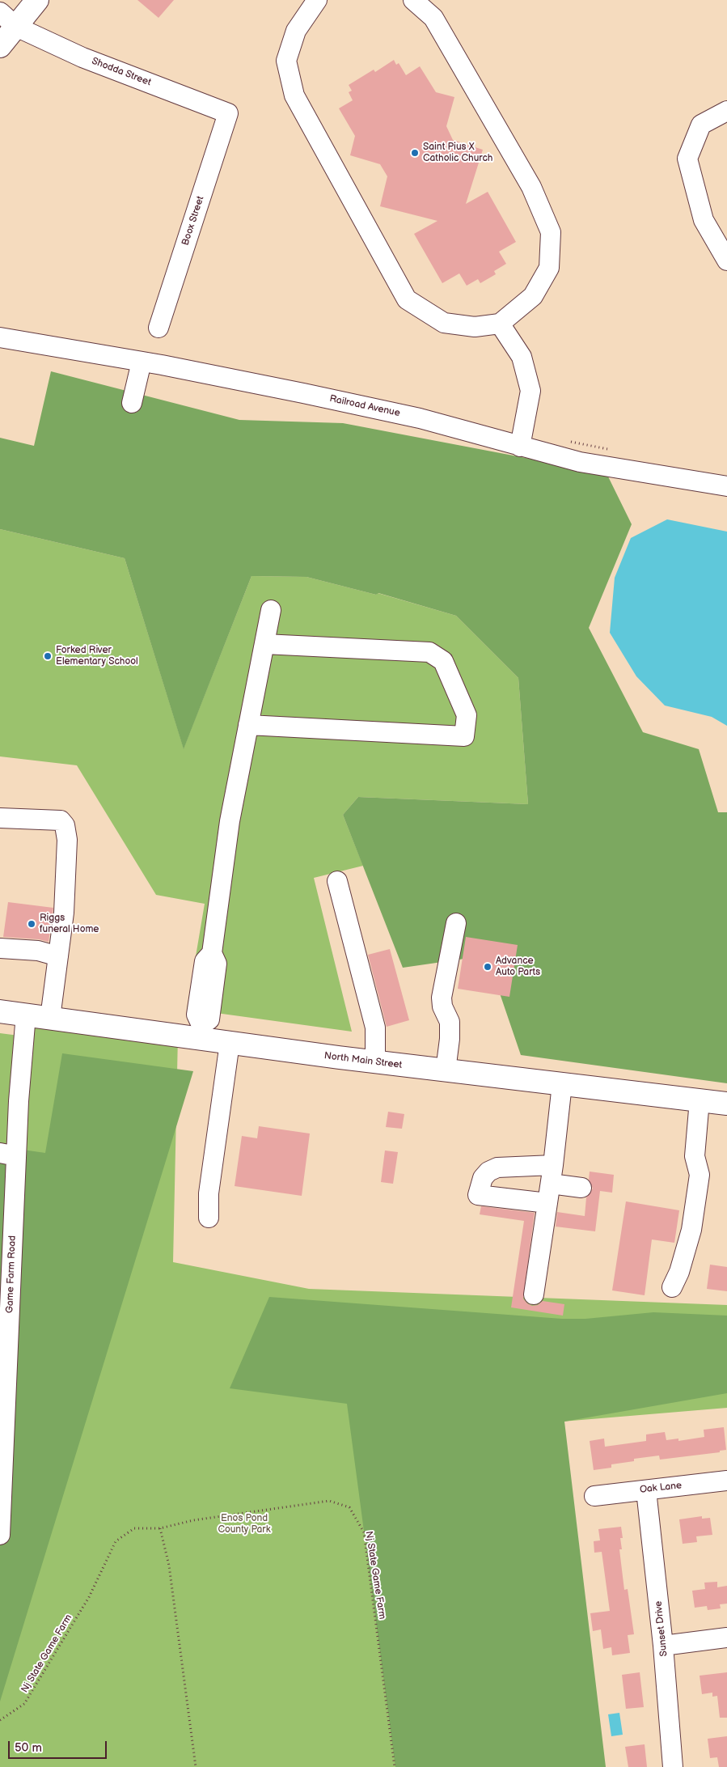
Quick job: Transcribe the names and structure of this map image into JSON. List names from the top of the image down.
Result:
{
  "streets": {
    "main road": ["North Main Street"],
    "street": [
      "Shodda Street",
      "Boox Street",
      "Railroad Avenue",
      "Game Farm Road",
      "Oak Lane",
      "Sunset Drive"
    ],
    "path": ["Nj State Game Farm"]
  },
  "crossings": [
    ["Shodda Street", "Boox Street"],
    ["North Main Street", "Game Farm Road"],
    ["Oak Lane", "Sunset Drive"]
  ],
  "parks": ["Enos Pond County Park"],
  "places": [
    "Saint Pius X Catholic Church",
    "Forked River Elementary School",
    "Riggs funeral Home",
    "Advance Auto Parts"
  ],
  "scale_bar": "50 m"
}
